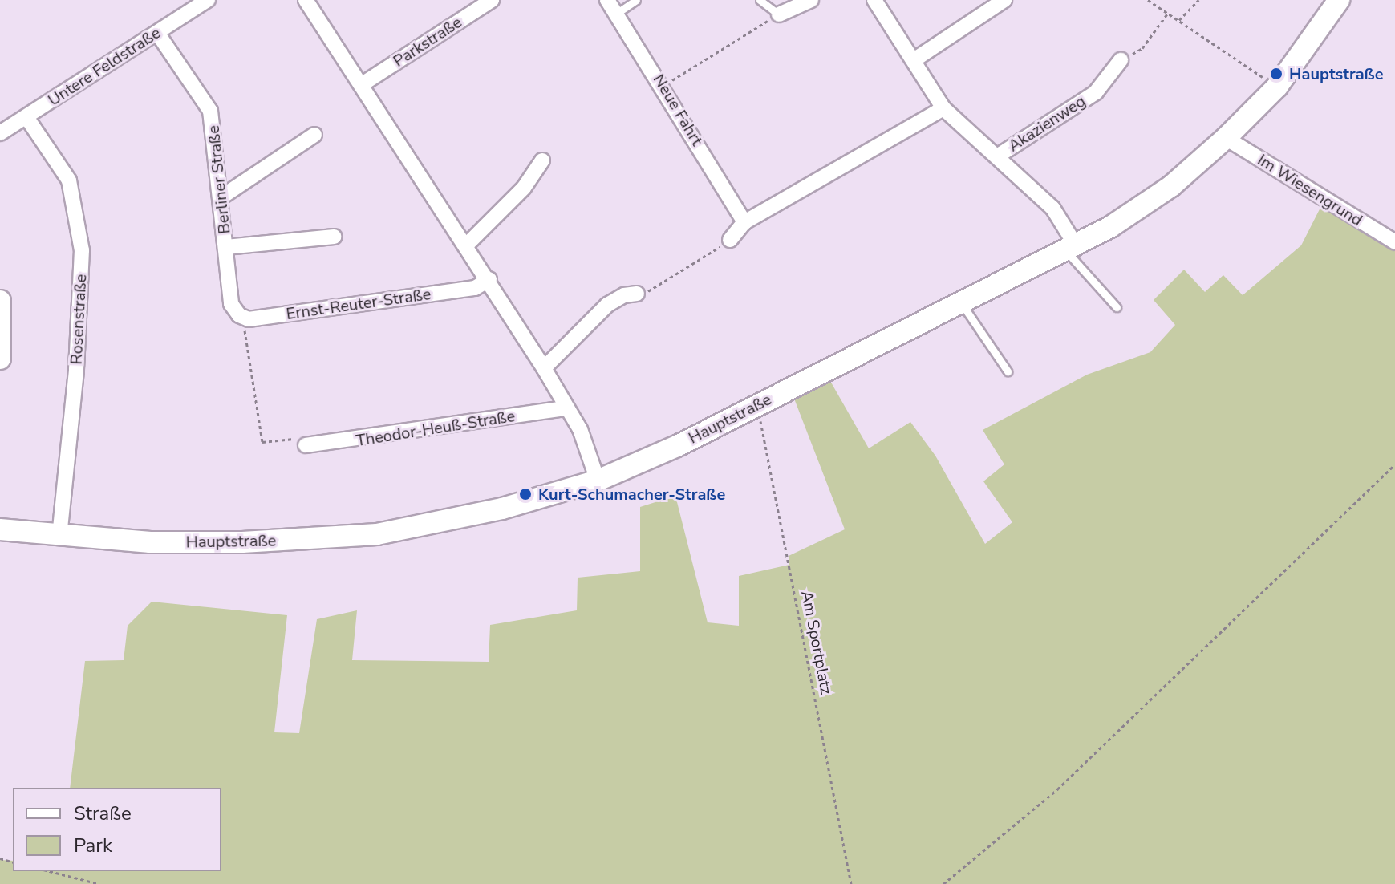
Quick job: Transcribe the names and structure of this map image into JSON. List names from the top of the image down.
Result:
{
  "streets": {
    "street": [
      "Parkstraße",
      "Untere Feldstraße",
      "Neue Fahrt",
      "Akazienweg",
      "Berliner Straße",
      "Im Wiesengrund",
      "Ernst-Reuter-Straße",
      "Rosenstraße",
      "Hauptstraße",
      "Theodor-Heuß-Straße"
    ],
    "path": ["Am Sportplatz"]
  },
  "crossings": [
    ["Untere Feldstraße", "Berliner Straße"],
    ["Untere Feldstraße", "Rosenstraße"],
    ["Berliner Straße", "Ernst-Reuter-Straße"],
    ["Im Wiesengrund", "Hauptstraße"],
    ["Rosenstraße", "Hauptstraße"],
    ["Hauptstraße", "Am Sportplatz"]
  ],
  "places": ["Hauptstraße", "Kurt-Schumacher-Straße"],
  "legend": ["Straße", "Park"]
}
